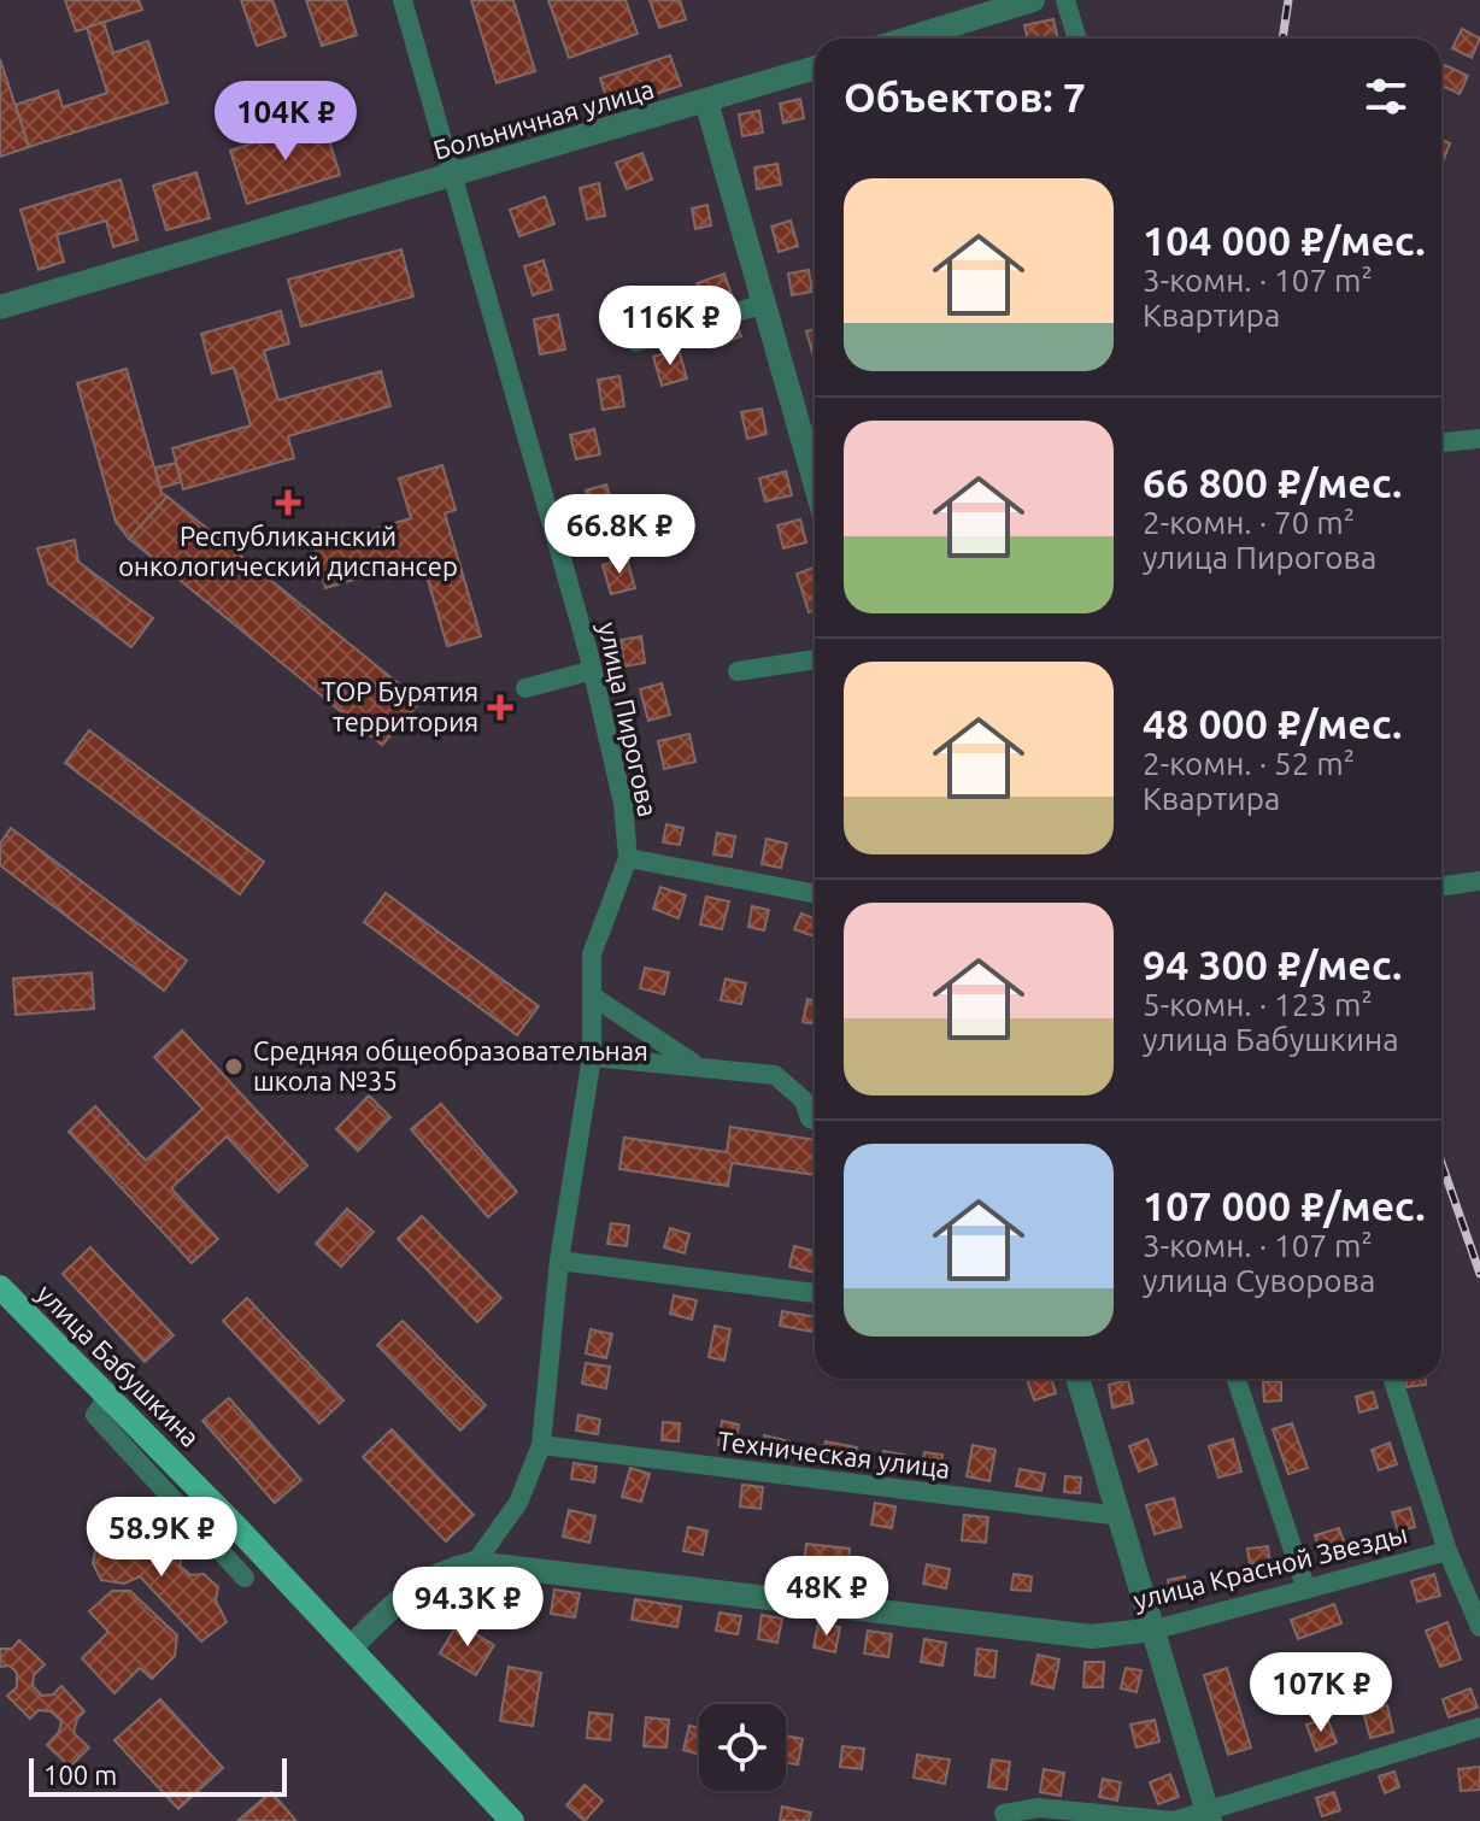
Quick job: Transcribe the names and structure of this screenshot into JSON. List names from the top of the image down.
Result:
{
  "streets": {
    "main road": ["улица Бабушкина"],
    "street": [
      "Больничная улица",
      "улица Пирогова",
      "Техническая улица",
      "улица Красной Звезды"
    ]
  },
  "crossings": [
    ["Больничная улица", "улица Пирогова"],
    ["улица Пирогова", "Техническая улица"],
    ["улица Пирогова", "улица Красной Звезды"]
  ],
  "places": {
    "health": ["Республиканский онкологический диспансер", "ТОР Бурятия территория"],
    "other": ["Средняя общеобразовательная школа №35"]
  },
  "scale_bar": "100 m",
  "page": {
    "heading": "Объектов: 7",
    "price": [
      "104K ₽",
      "116K ₽",
      "66.8K ₽",
      "58.9K ₽",
      "48K ₽",
      "94.3K ₽",
      "107K ₽"
    ],
    "list": [
      {
        "name": "104 000 ₽/мес.",
        "note": "3-комн. · 107 m² · Квартира"
      },
      {
        "name": "66 800 ₽/мес.",
        "note": "2-комн. · 70 m² · улица Пирогова"
      },
      {
        "name": "48 000 ₽/мес.",
        "note": "2-комн. · 52 m² · Квартира"
      },
      {
        "name": "94 300 ₽/мес.",
        "note": "5-комн. · 123 m² · улица Бабушкина"
      },
      {
        "name": "107 000 ₽/мес.",
        "note": "3-комн. · 107 m² · улица Суворова"
      }
    ],
    "scale": "100 m"
  }
}
